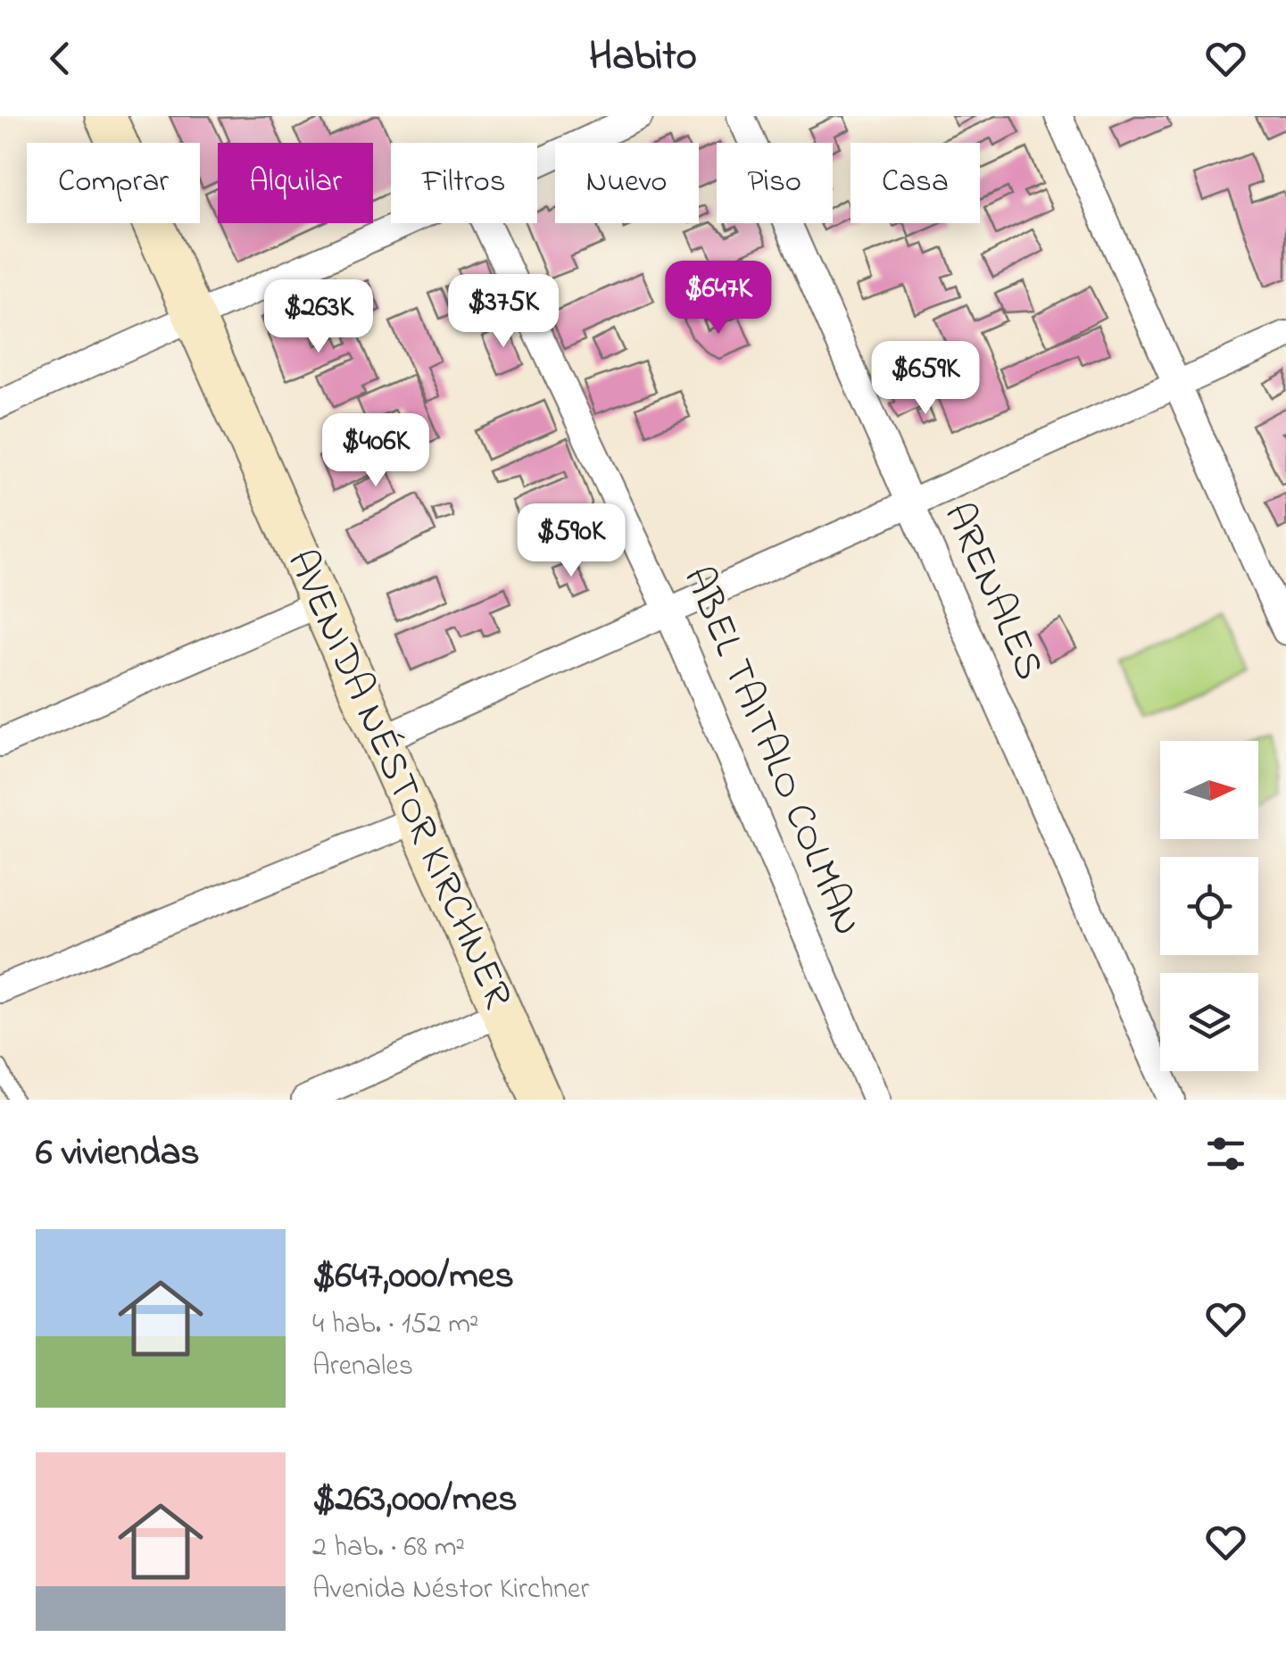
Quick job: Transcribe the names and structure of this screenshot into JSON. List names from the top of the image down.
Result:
{
  "streets": {
    "main road": ["AVENIDA NÉSTOR KIRCHNER"],
    "street": ["ARENALES", "ABEL TAITALO COLMAN"]
  },
  "north": "right",
  "page": {
    "header": "Habito",
    "chip": [
      "Comprar",
      "Alquilar",
      "Filtros",
      "Nuevo",
      "Piso",
      "Casa"
    ],
    "price": [
      "$647K",
      "$375K",
      "$263K",
      "$659K",
      "$406K",
      "$590K"
    ],
    "heading": "6 viviendas",
    "list": [
      {
        "name": "$647,000/mes",
        "note": "4 hab. · 152 m² · Arenales"
      },
      {
        "name": "$263,000/mes",
        "note": "2 hab. · 68 m² · Avenida Néstor Kirchner"
      }
    ]
  }
}
